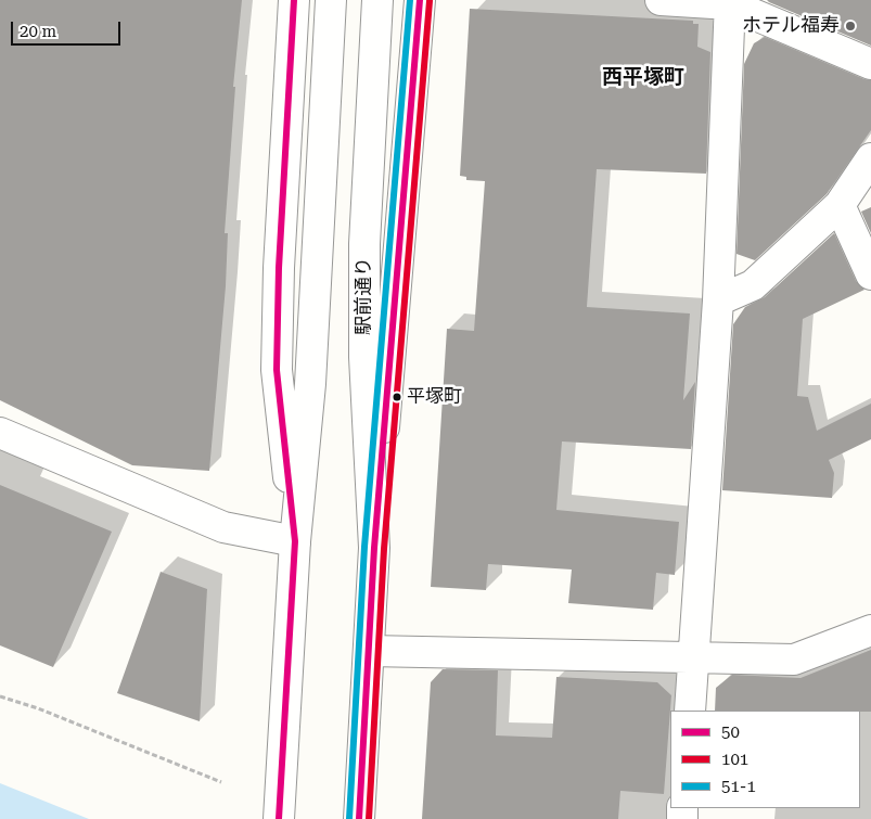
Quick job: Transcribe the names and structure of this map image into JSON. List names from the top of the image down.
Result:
{
  "streets": {
    "street": ["駅前通り"]
  },
  "districts": ["西平塚町"],
  "places": ["ホテル福寿", "平塚町"],
  "lines": ["transit line 50", "transit line 51-1", "transit line 101"],
  "legend": ["50", "101", "51-1"],
  "scale_bar": "20 m"
}
